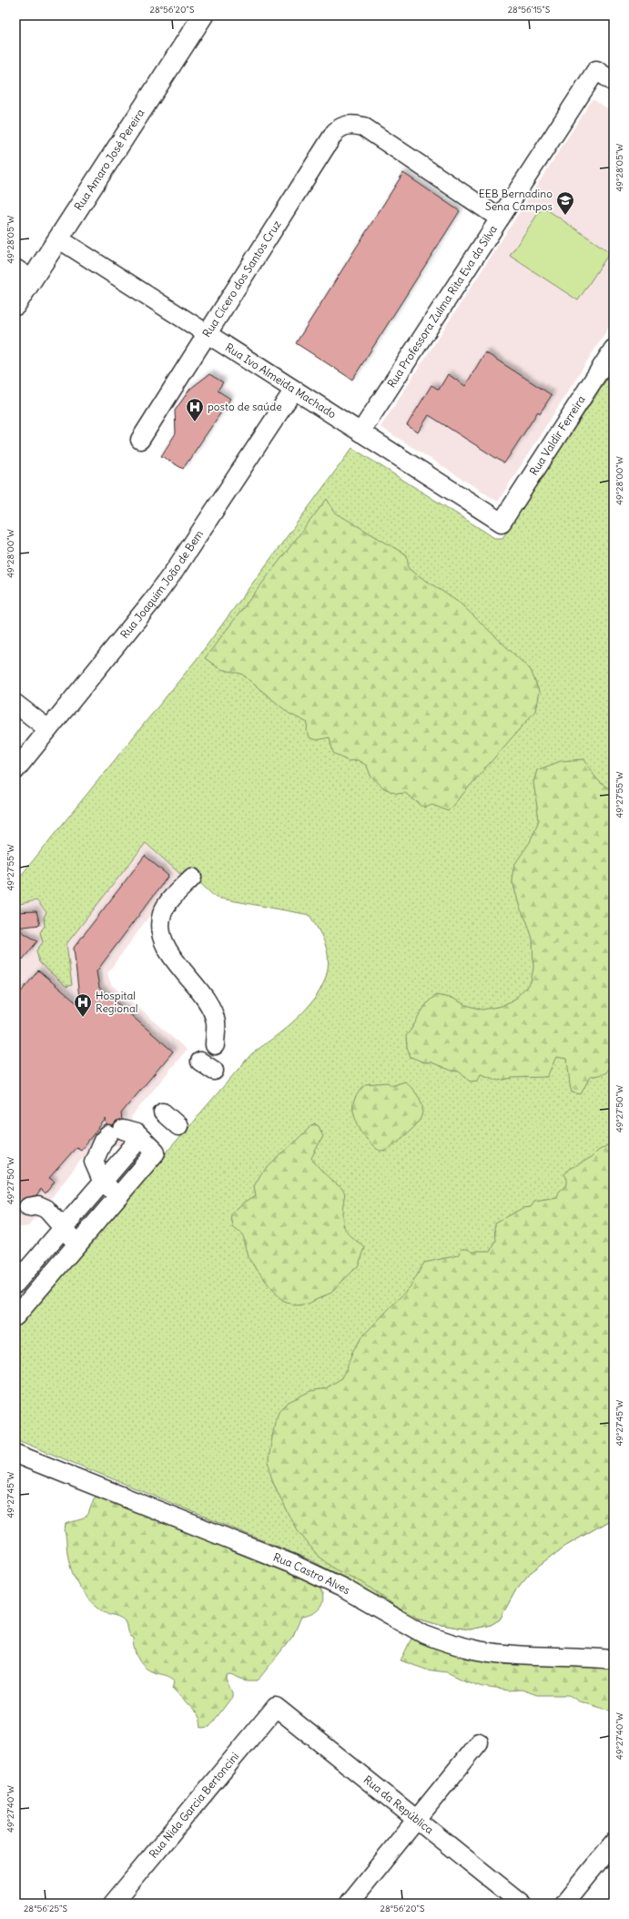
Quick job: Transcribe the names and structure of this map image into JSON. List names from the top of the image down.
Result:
{
  "streets": {
    "main road": ["Rua Amaro José Pereira"],
    "street": [
      "Rua Cícero dos Santos Cruz",
      "Rua Professora Zulma Rita Eva da Silva",
      "Rua Ivo Almeida Machado",
      "Rua Valdir Ferreira",
      "Rua Joaquim João de Bem",
      "Rua Castro Alves",
      "Rua Nida Garcia Bertoncini",
      "Rua da República"
    ]
  },
  "crossings": [
    ["Rua Amaro José Pereira", "Rua Ivo Almeida Machado"],
    ["Rua Cícero dos Santos Cruz", "Rua Professora Zulma Rita Eva da Silva"],
    ["Rua Cícero dos Santos Cruz", "Rua Ivo Almeida Machado"],
    ["Rua Professora Zulma Rita Eva da Silva", "Rua Ivo Almeida Machado"],
    ["Rua Ivo Almeida Machado", "Rua Valdir Ferreira"],
    ["Rua Ivo Almeida Machado", "Rua Joaquim João de Bem"],
    ["Rua Nida Garcia Bertoncini", "Rua da República"]
  ],
  "places": {
    "school or university": ["EEB Bernadino Sena Campos"],
    "hospital": ["posto de saúde", "Hospital Regional"]
  },
  "coordinates": [
    "28°56'20\"S",
    "28°56'15\"S",
    "49°28'05\"W",
    "49°28'00\"W",
    "49°27'55\"W",
    "49°27'50\"W",
    "49°27'45\"W",
    "49°27'40\"W",
    "28°56'25\"S"
  ]
}
